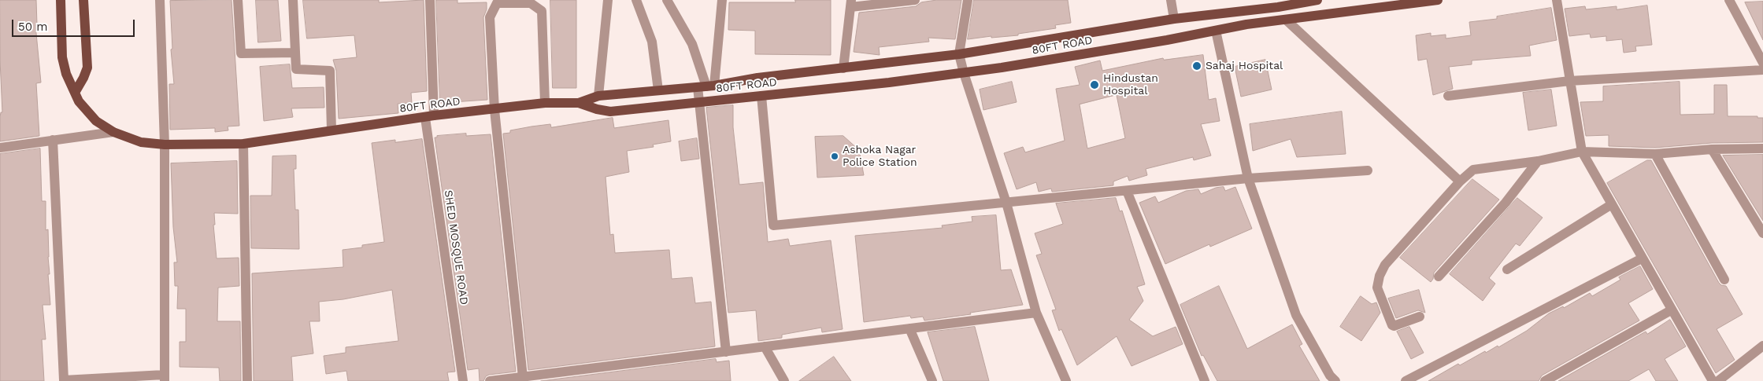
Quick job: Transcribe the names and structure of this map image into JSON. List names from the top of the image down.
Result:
{
  "streets": {
    "main road": ["80FT ROAD"],
    "street": ["SHED MOSQUE ROAD"]
  },
  "crossings": [
    ["80FT ROAD", "SHED MOSQUE ROAD"]
  ],
  "places": ["Sahaj Hospital", "Hindustan Hospital", "Ashoka Nagar Police Station"],
  "scale_bar": "50 m"
}
